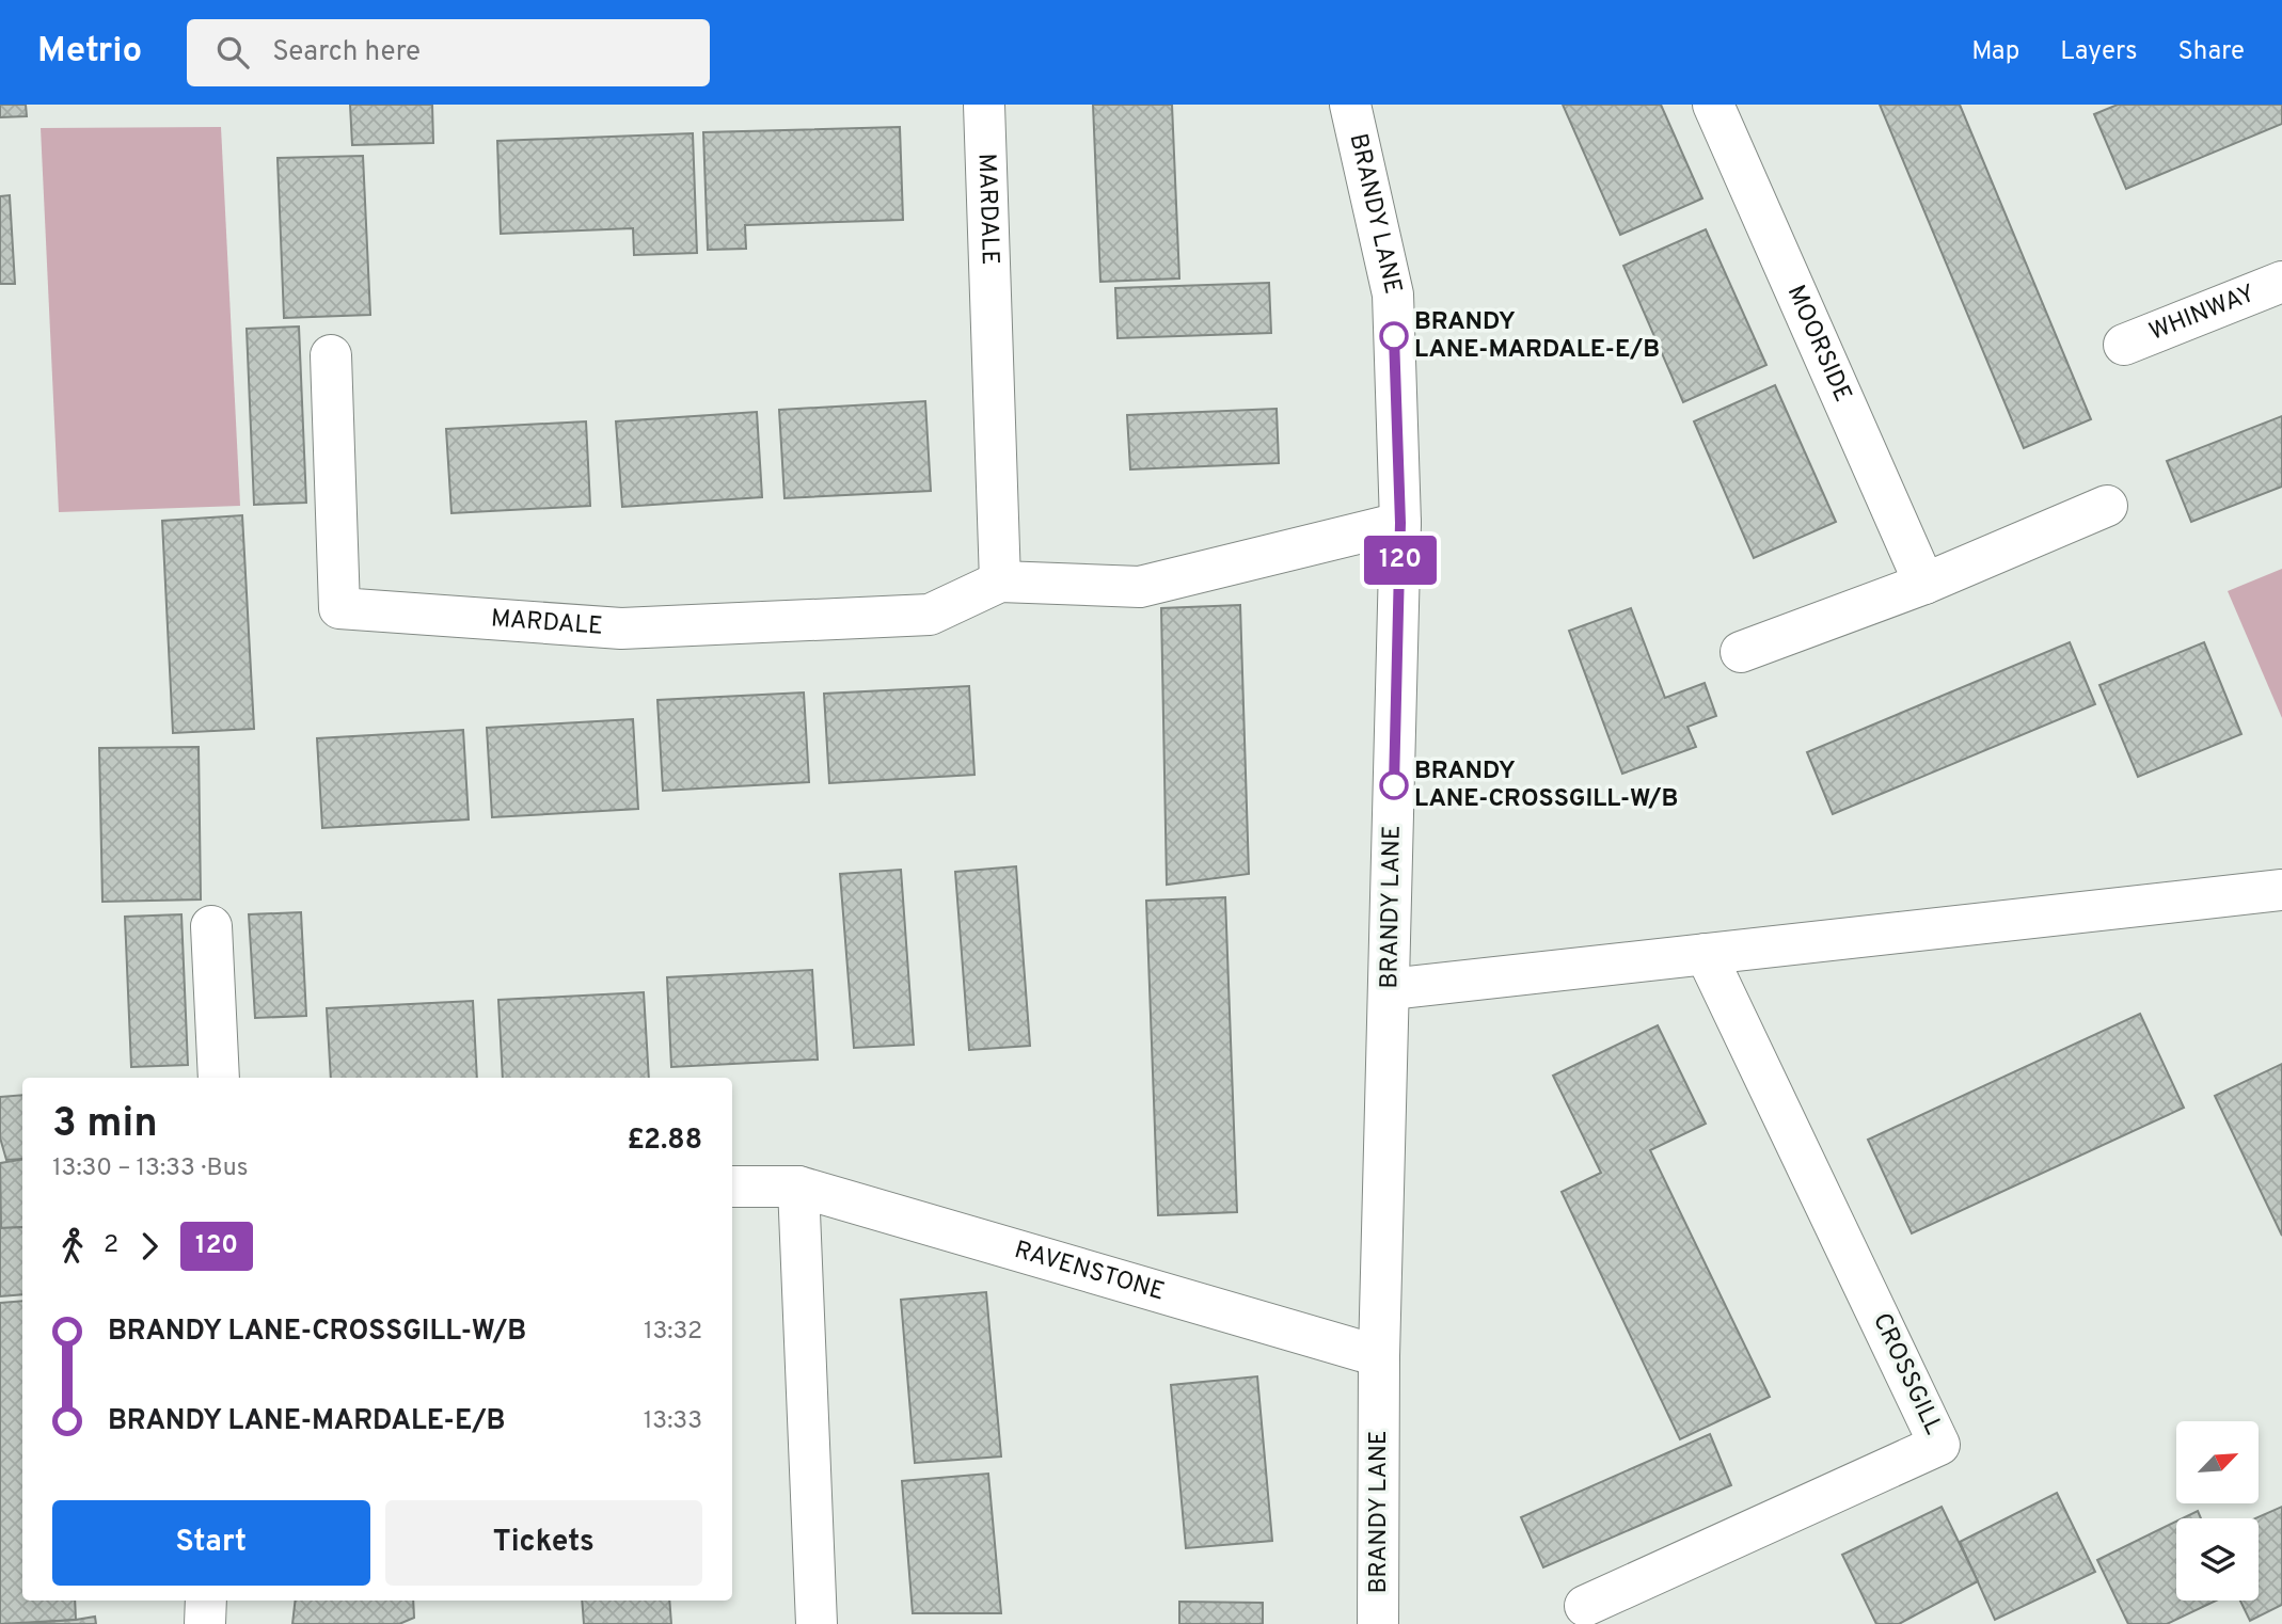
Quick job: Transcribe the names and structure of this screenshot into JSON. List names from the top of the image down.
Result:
{
  "streets": {
    "street": [
      "MARDALE",
      "BRANDY LANE",
      "WHINWAY",
      "MOORSIDE",
      "RAVENSTONE",
      "CROSSGILL"
    ]
  },
  "crossings": [
    ["MARDALE", "BRANDY LANE"],
    ["BRANDY LANE", "RAVENSTONE"]
  ],
  "places": ["BRANDY LANE-MARDALE-E/B", "BRANDY LANE-CROSSGILL-W/B"],
  "lines": ["bus line 120"],
  "north": "top right",
  "page": {
    "header": "Metrio",
    "search": "Search here",
    "nav": ["Map", "Layers", "Share"],
    "on_map": "120",
    "heading": ["3 min", "13:30 – 13:33 · Bus", "£2.88"],
    "legs": ["2", "120"],
    "list": [
      {
        "name": "BRANDY LANE-CROSSGILL-W/B",
        "value": "13:32"
      },
      {
        "name": "BRANDY LANE-MARDALE-E/B",
        "value": "13:33"
      }
    ],
    "buttons": ["Start", "Tickets"]
  }
}
